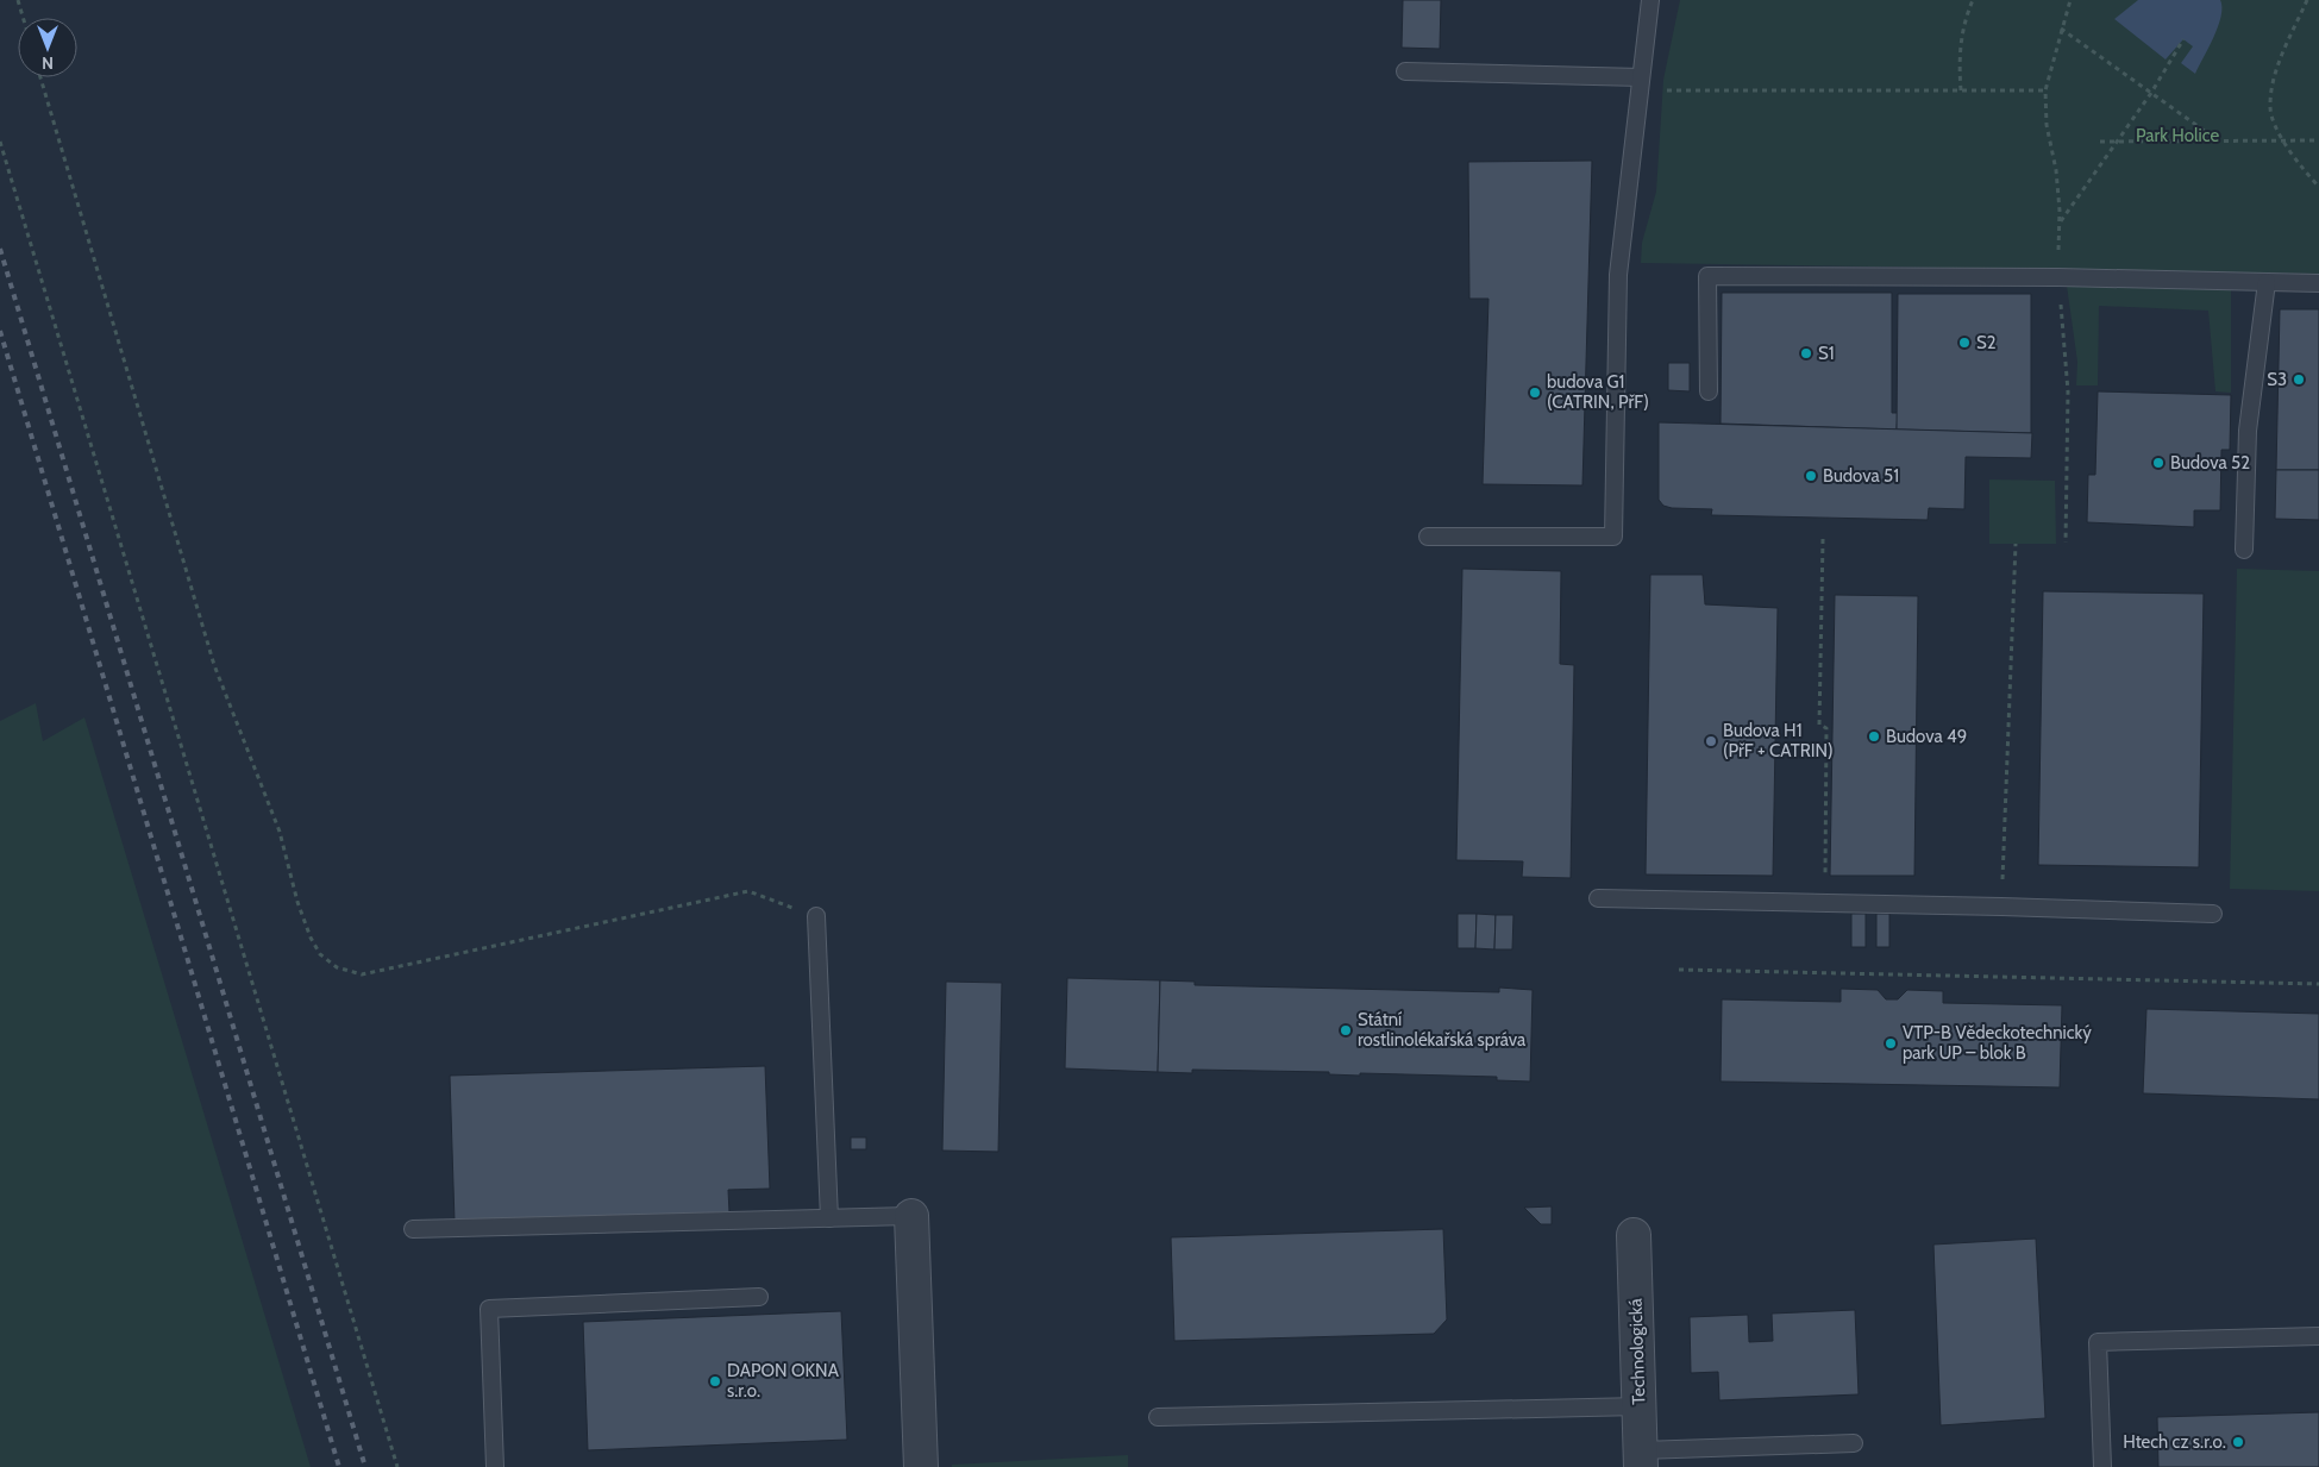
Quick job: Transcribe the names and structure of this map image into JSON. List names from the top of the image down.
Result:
{
  "streets": {
    "street": ["Technologická"]
  },
  "parks": ["Park Holice"],
  "places": [
    "S2",
    "S1",
    "S3",
    "budova G1 (CATRIN, PřF)",
    "Budova 52",
    "Budova 51",
    "Budova 49",
    "Budova H1 (PřF + CATRIN)",
    "Státní rostlinolékařská správa",
    "VTP-B Vědeckotechnický park UP – blok B",
    "DAPON OKNA s.r.o.",
    "Htech cz s.r.o."
  ],
  "north": "bottom"
}
